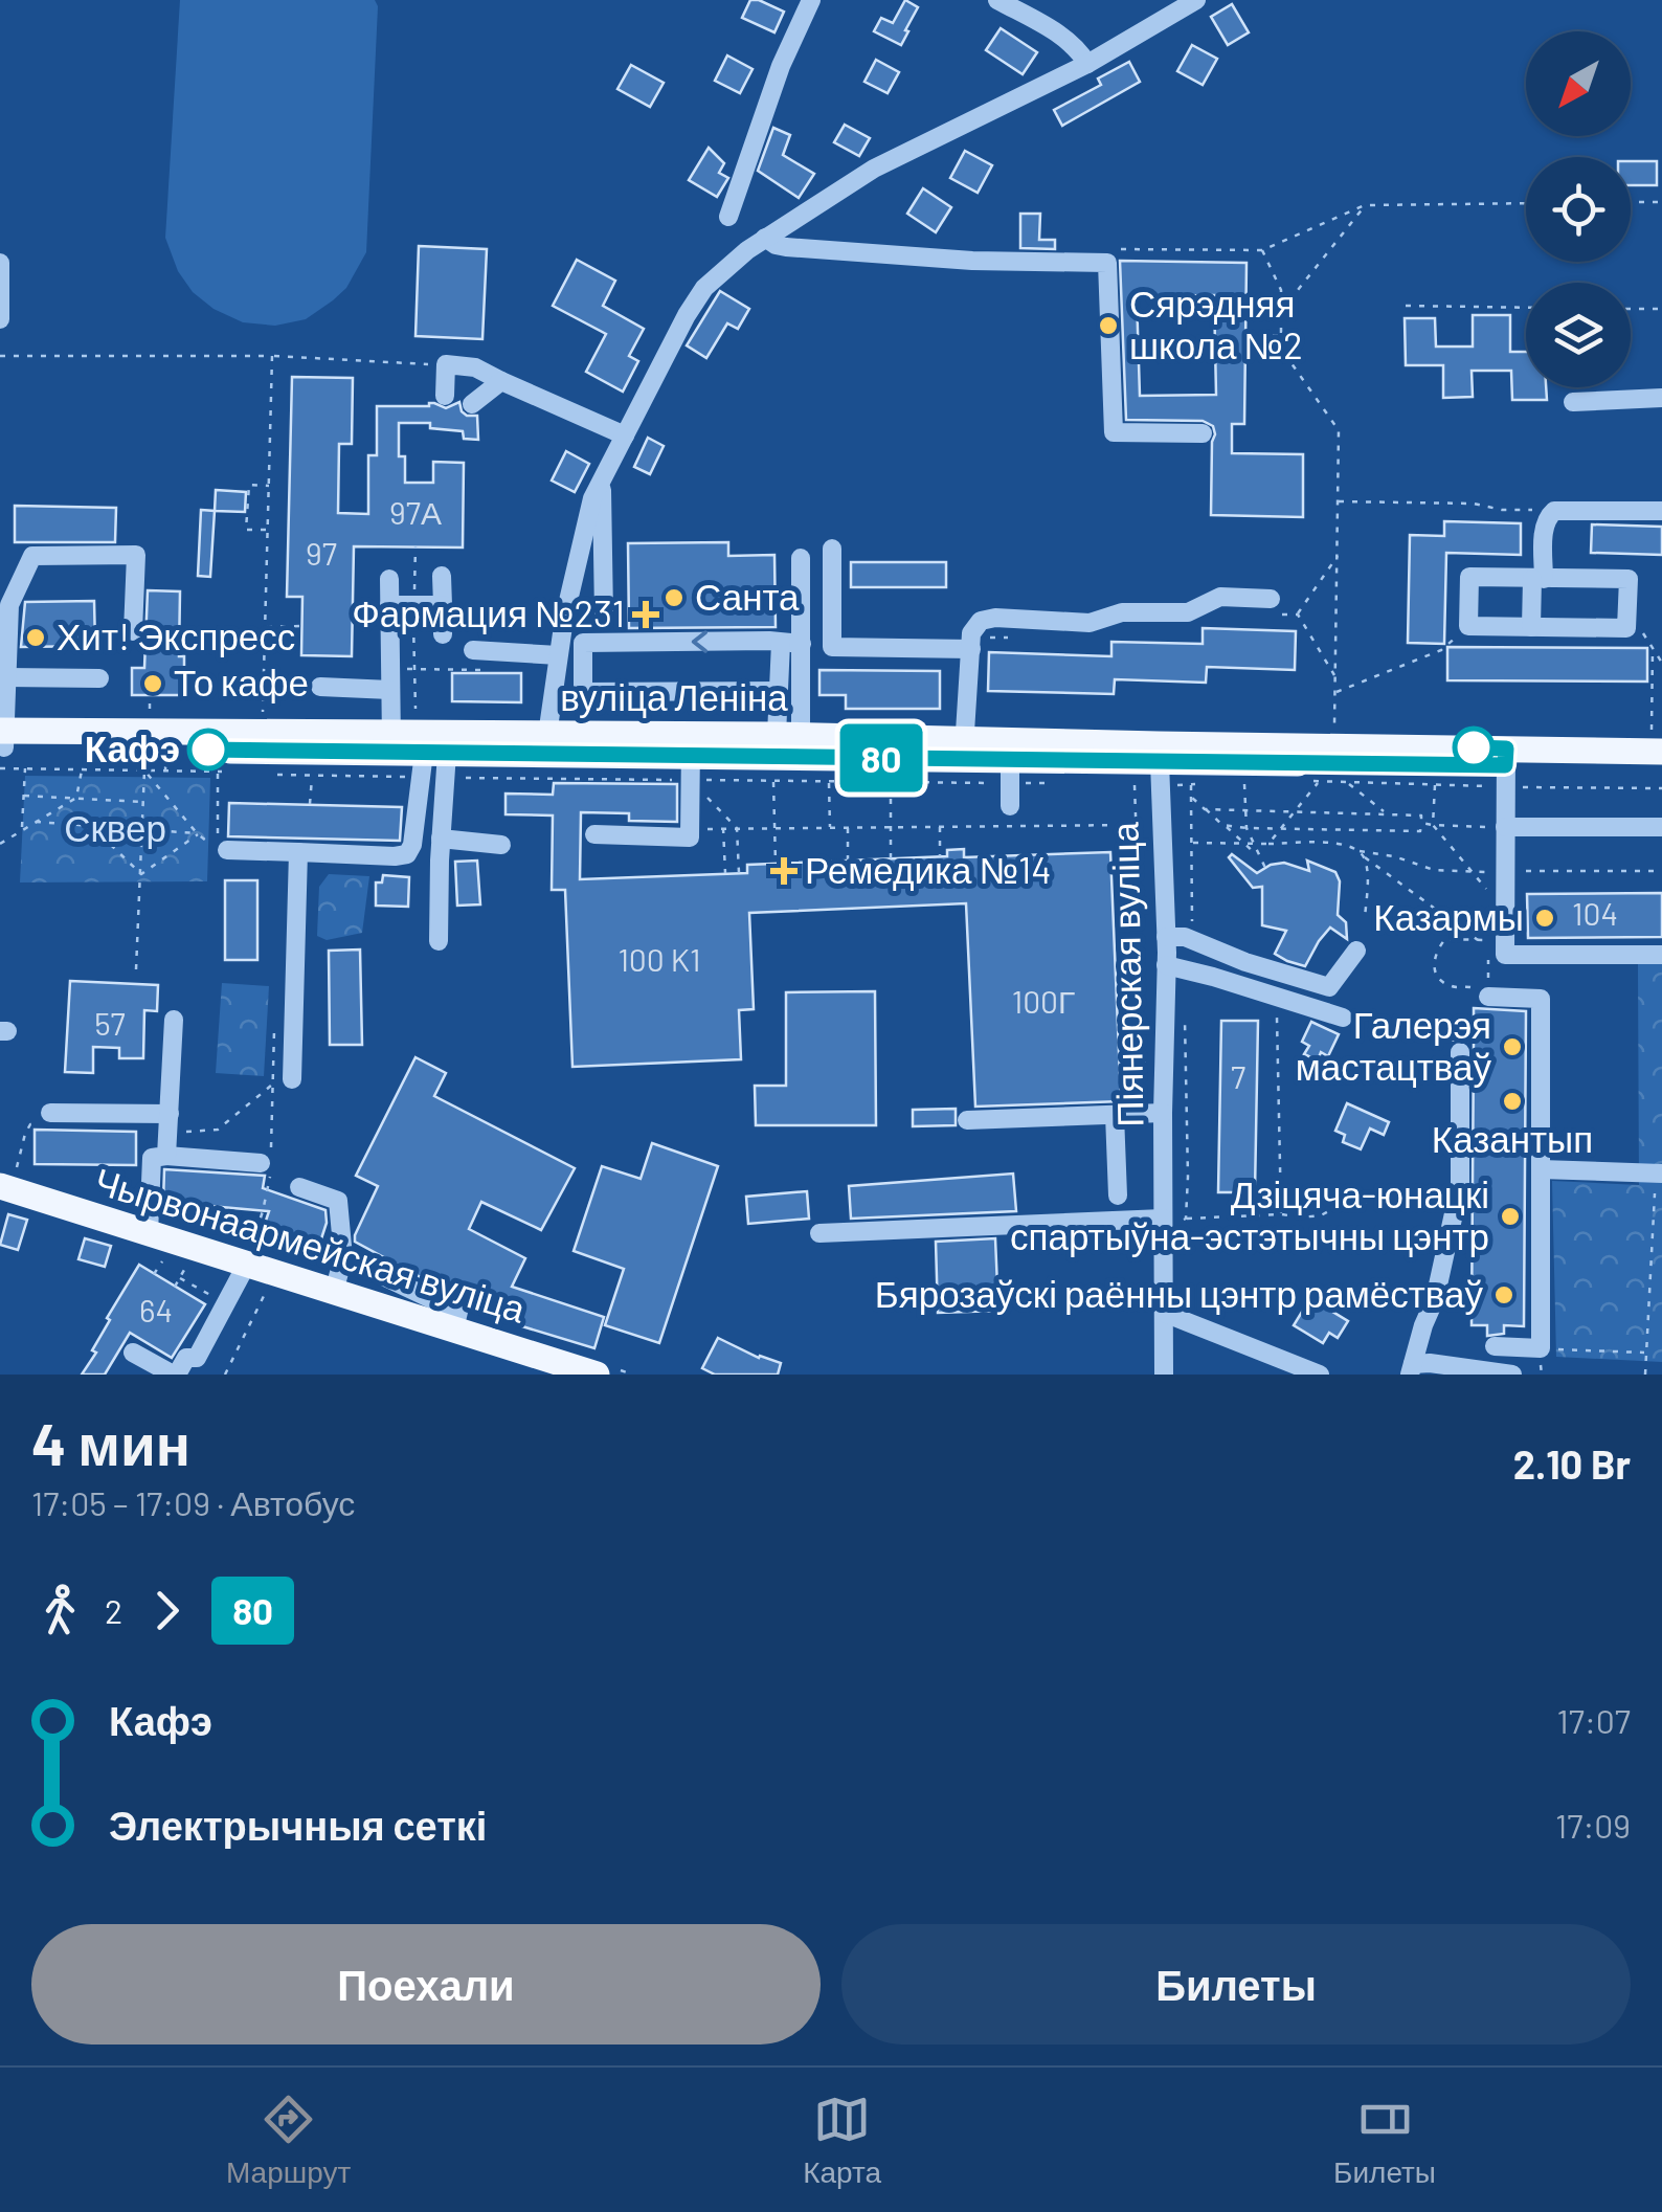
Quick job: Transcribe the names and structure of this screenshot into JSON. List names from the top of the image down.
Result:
{
  "streets": {
    "main road": ["вуліца Леніна", "Чырвонаармейская вуліца"],
    "street": ["Піянерская вуліца"]
  },
  "crossings": [
    ["вуліца Леніна", "Піянерская вуліца"]
  ],
  "parks": ["Сквер"],
  "places": {
    "other": [
      "Сярэдняя школа №2",
      "Санта",
      "Хит! Экспресс",
      "То кафе",
      "Кафэ",
      "Казармы",
      "Галерэя мастацтваў",
      "Казантып",
      "Дзіцяча-юнацкі спартыўна-эстэтычны цэнтр",
      "Бярозаўскі раённы цэнтр рамёстваў"
    ],
    "health": ["Фармация №231", "Ремедика №14"]
  },
  "lines": ["bus line 80"],
  "house_numbers": [
    "97А",
    "97",
    "104",
    "100 K1",
    "100Г",
    "57",
    "7",
    "64"
  ],
  "north": "bottom left",
  "page": {
    "on_map": "80",
    "heading": ["4 мин", "17:05 – 17:09 · Автобус", "2.10 Br"],
    "legs": ["2", "80"],
    "list": [
      {
        "name": "Кафэ",
        "value": "17:07"
      },
      {
        "name": "Электрычныя сеткі",
        "value": "17:09"
      }
    ],
    "buttons": ["Поехали", "Билеты"],
    "tabs": ["Маршрут", "Карта", "Билеты"]
  }
}
